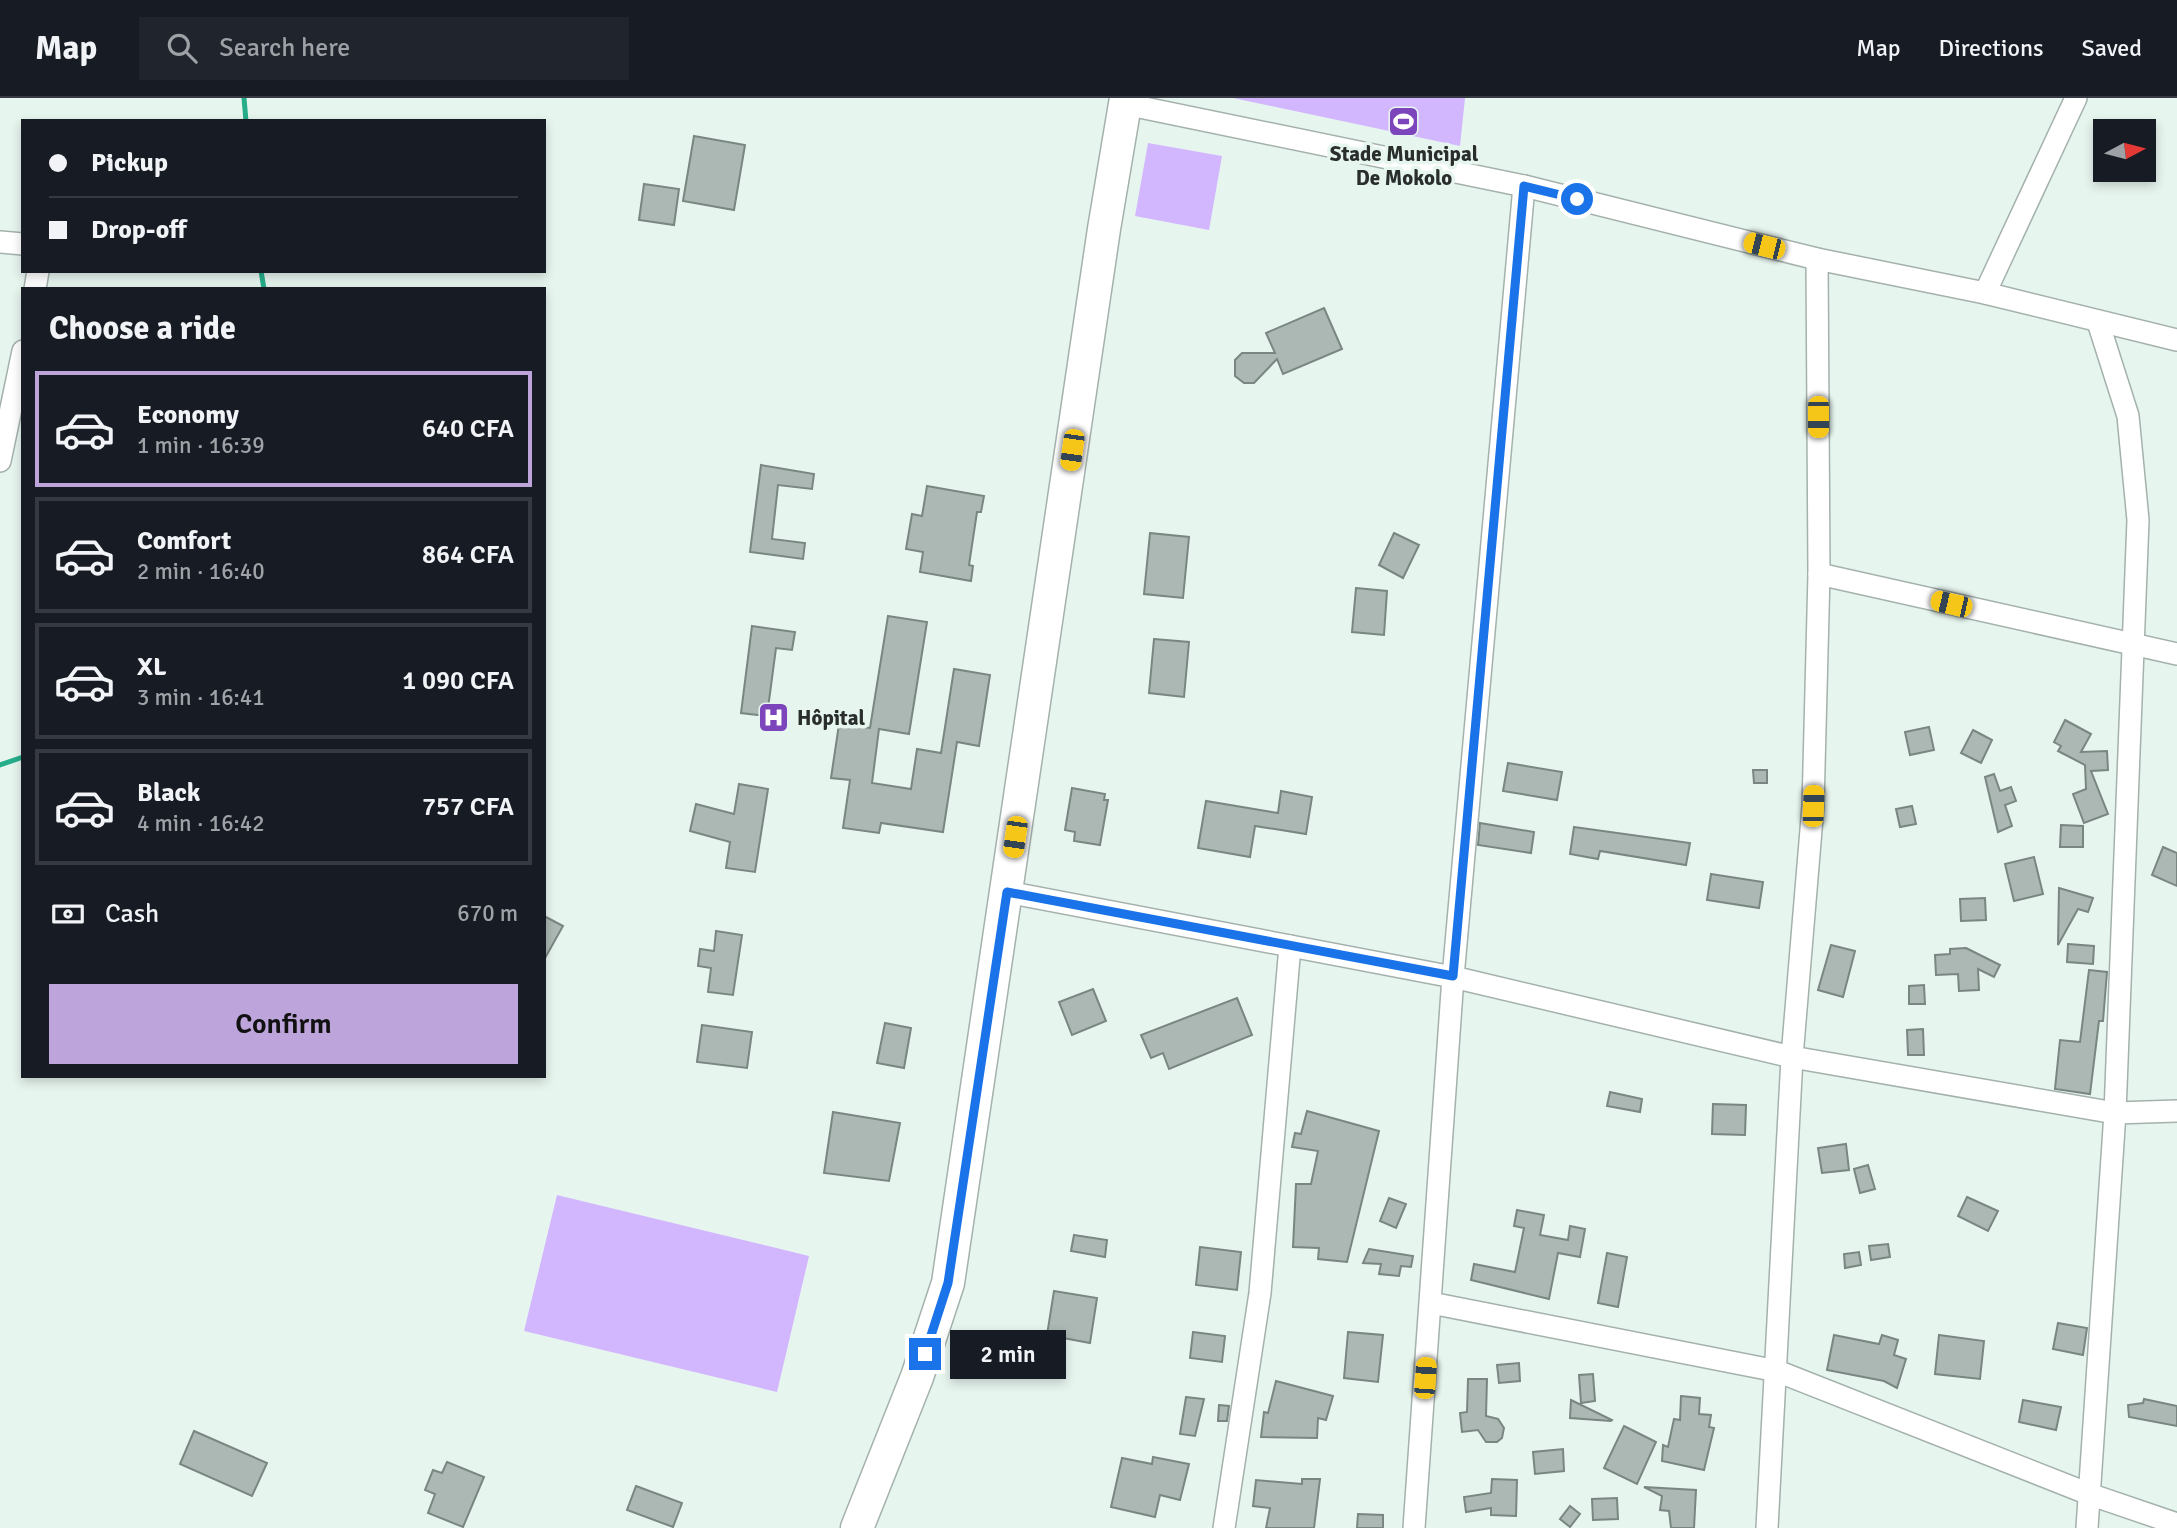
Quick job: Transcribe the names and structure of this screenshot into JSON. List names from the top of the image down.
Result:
{
  "places": {
    "sports": ["Stade Municipal De Mokolo"],
    "hospital": ["Hôpital"]
  },
  "north": "right",
  "page": {
    "header": "Map",
    "search": "Search here",
    "nav": ["Map", "Directions", "Saved"],
    "banner": ["Pickup", "Drop-off"],
    "heading": "Choose a ride",
    "list": [
      {
        "name": "Economy",
        "note": "1 min · 16:39",
        "value": "640 CFA"
      },
      {
        "name": "Comfort",
        "note": "2 min · 16:40",
        "value": "864 CFA"
      },
      {
        "name": "XL",
        "note": "3 min · 16:41",
        "value": "1 090 CFA"
      },
      {
        "name": "Black",
        "note": "4 min · 16:42",
        "value": "757 CFA"
      }
    ],
    "pay": ["Cash", "670 m"],
    "buttons": "Confirm",
    "bubble": "2 min"
  }
}
